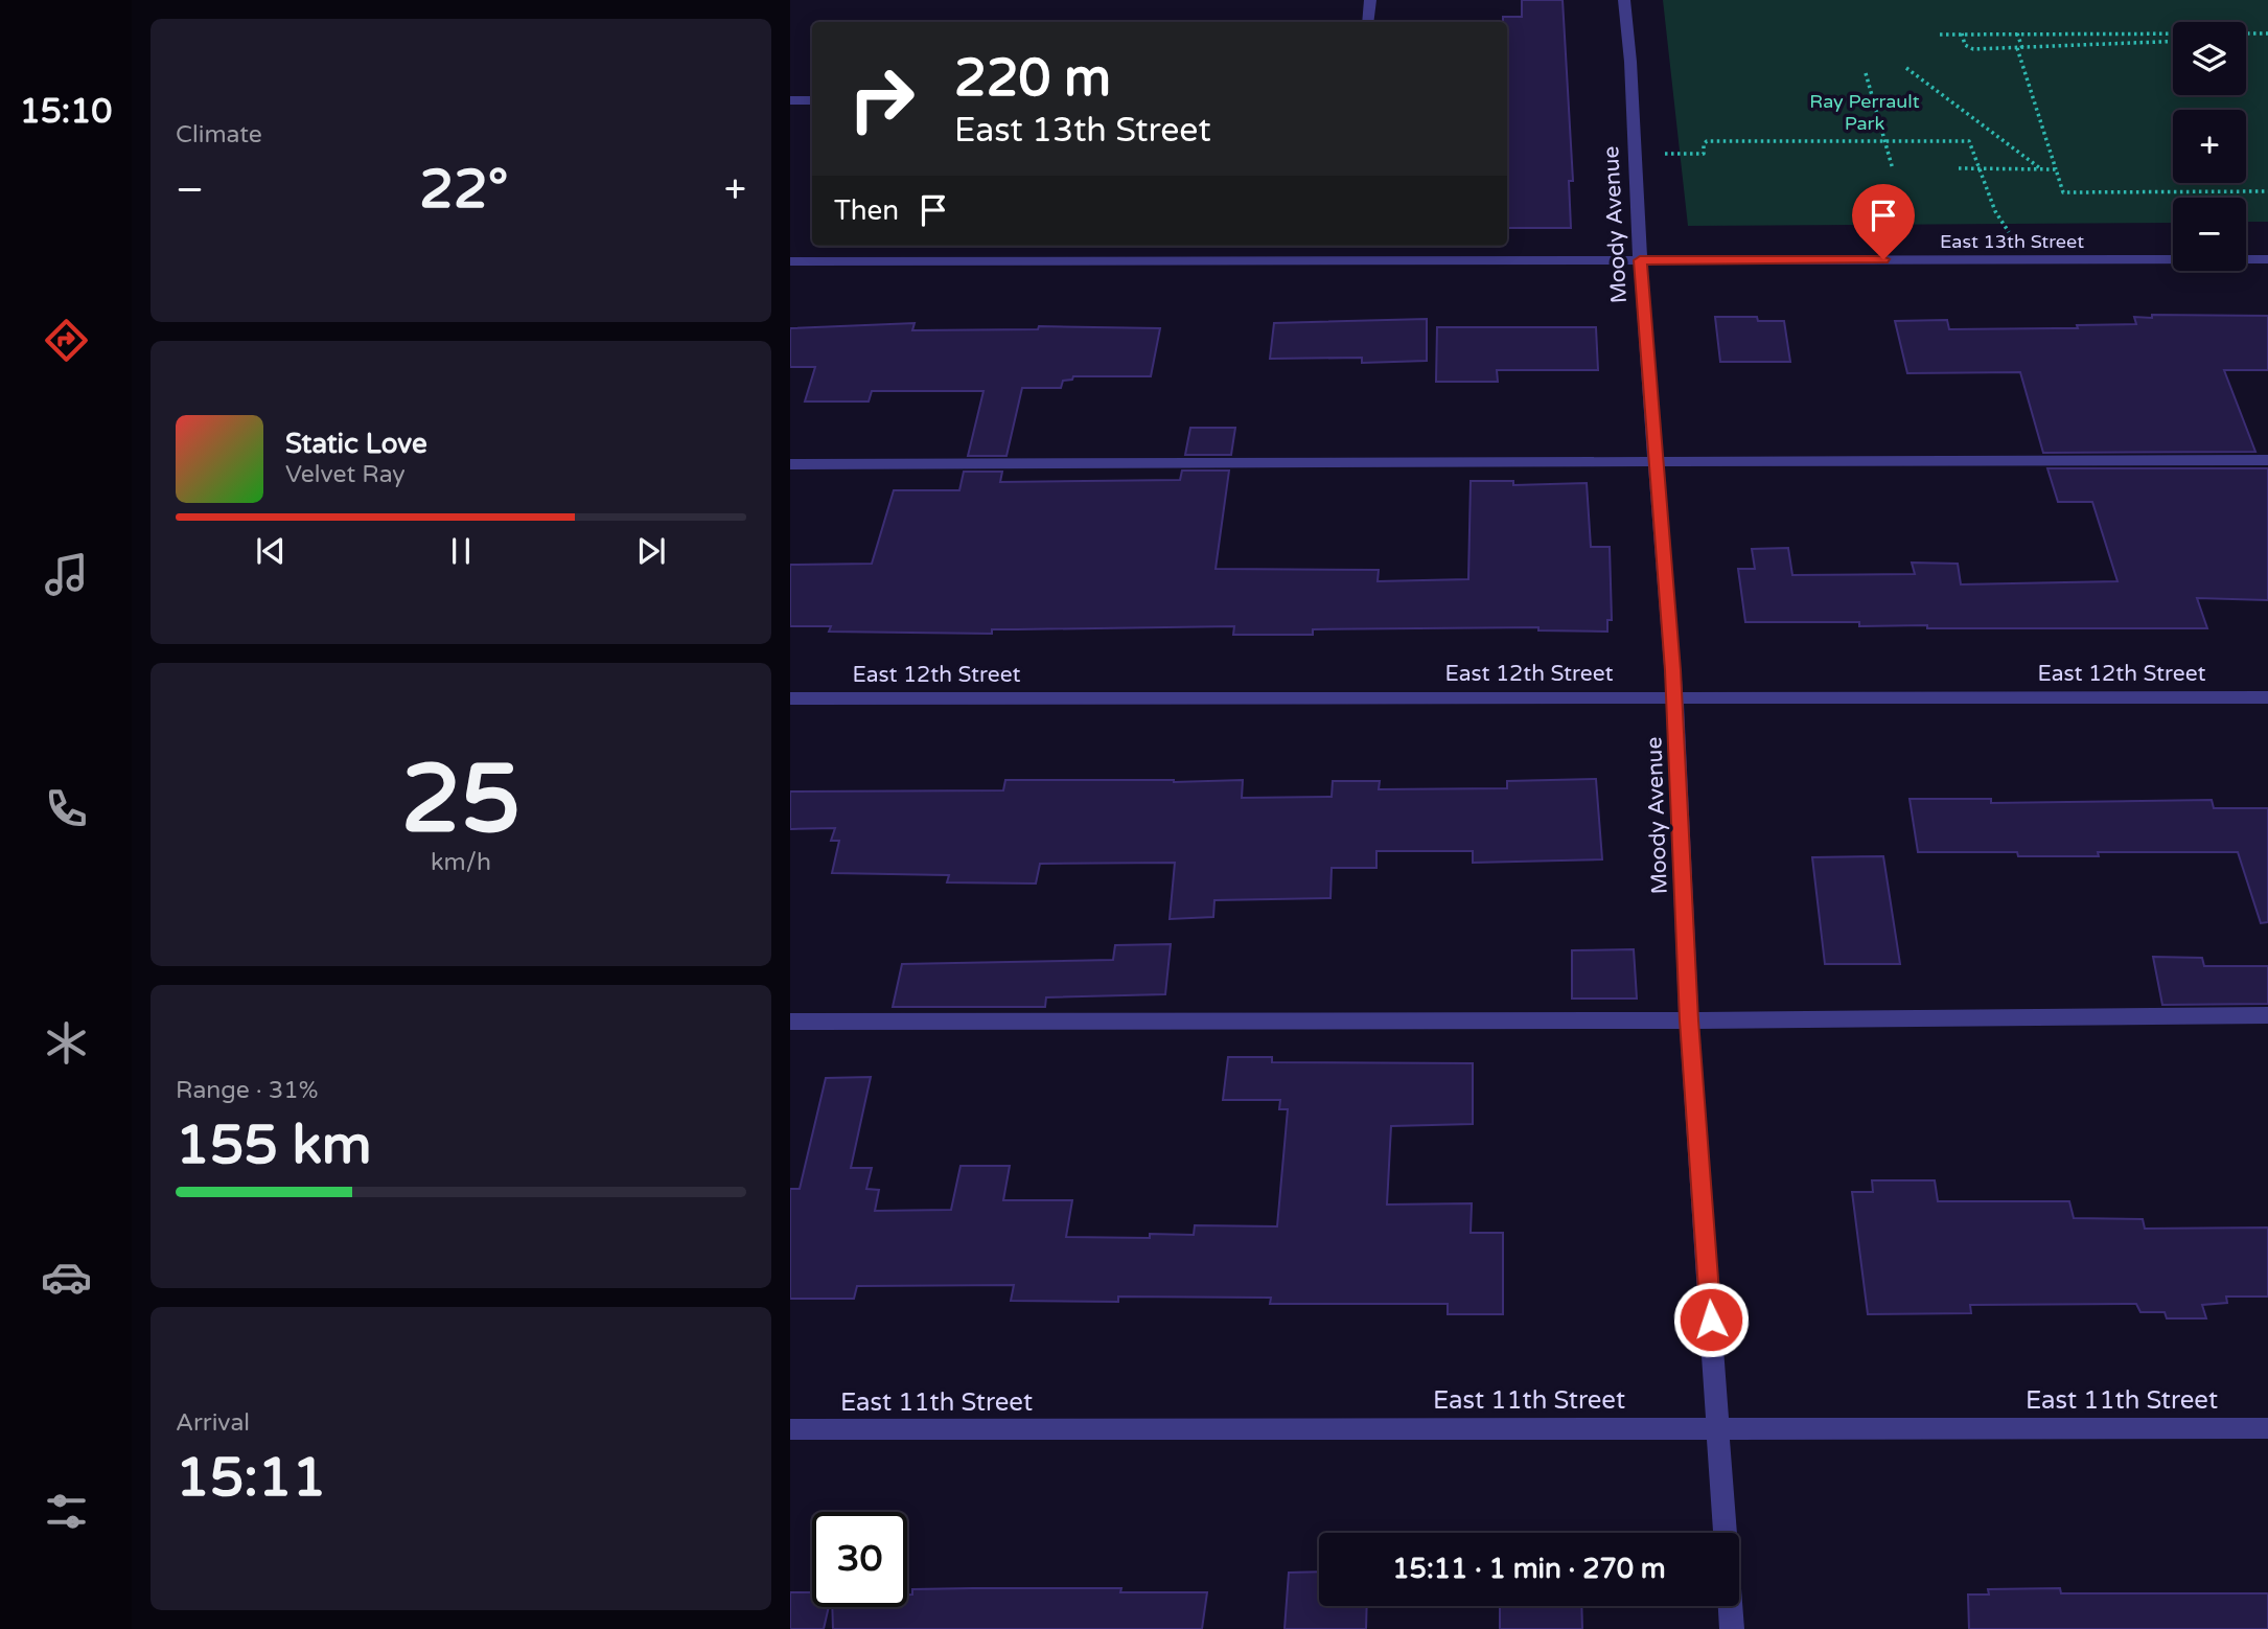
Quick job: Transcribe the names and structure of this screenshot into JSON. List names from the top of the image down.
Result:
{
  "streets": {
    "street": [
      "Moody Avenue",
      "East 13th Street",
      "East 12th Street",
      "East 11th Street"
    ]
  },
  "crossings": [
    ["Moody Avenue", "East 13th Street"],
    ["Moody Avenue", "East 12th Street"],
    ["Moody Avenue", "East 11th Street"]
  ],
  "parks": ["Ray Perrault Park"],
  "page": {
    "tabs": "15:10",
    "tile": [
      "Climate",
      ["25", "km/h"],
      ["Range · 31%", "155 km"],
      ["Arrival", "15:11"]
    ],
    "map_buttons": ["+", "−"],
    "turn": ["220 m", "East 13th Street"],
    "heat": ["−", "22°", "+"],
    "then": "Then",
    "song": ["Static Love", "Velvet Ray"],
    "limit": "30",
    "trip": "15:11 · 1 min · 270 m"
  }
}
